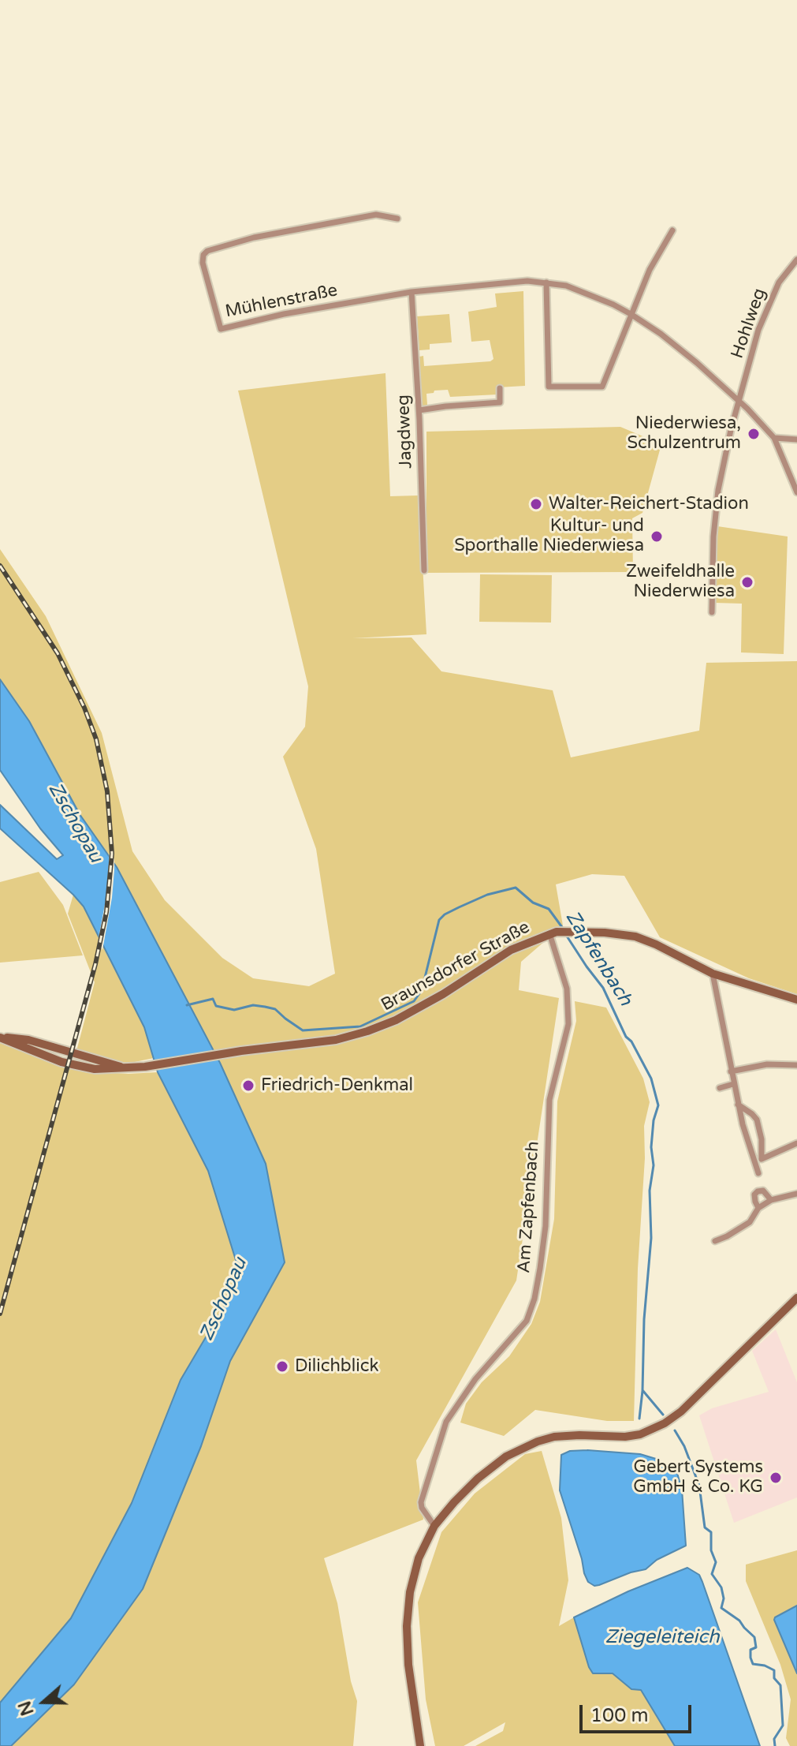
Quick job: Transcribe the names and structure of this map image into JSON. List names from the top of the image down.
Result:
{
  "streets": {
    "street": [
      "Mühlenstraße",
      "Hohlweg",
      "Jagdweg",
      "Braunsdorfer Straße",
      "Am Zapfenbach"
    ]
  },
  "crossings": [
    ["Mühlenstraße", "Hohlweg"],
    ["Mühlenstraße", "Jagdweg"],
    ["Braunsdorfer Straße", "Am Zapfenbach"]
  ],
  "water": ["Zschopau", "Zapfenbach", "Ziegeleiteich"],
  "places": [
    "Niederwiesa, Schulzentrum",
    "Walter-Reichert-Stadion",
    "Kultur- und Sporthalle Niederwiesa",
    "Zweifeldhalle Niederwiesa",
    "Friedrich-Denkmal",
    "Dilichblick",
    "Gebert Systems GmbH & Co. KG"
  ],
  "scale_bar": "100 m",
  "north": "left"
}
